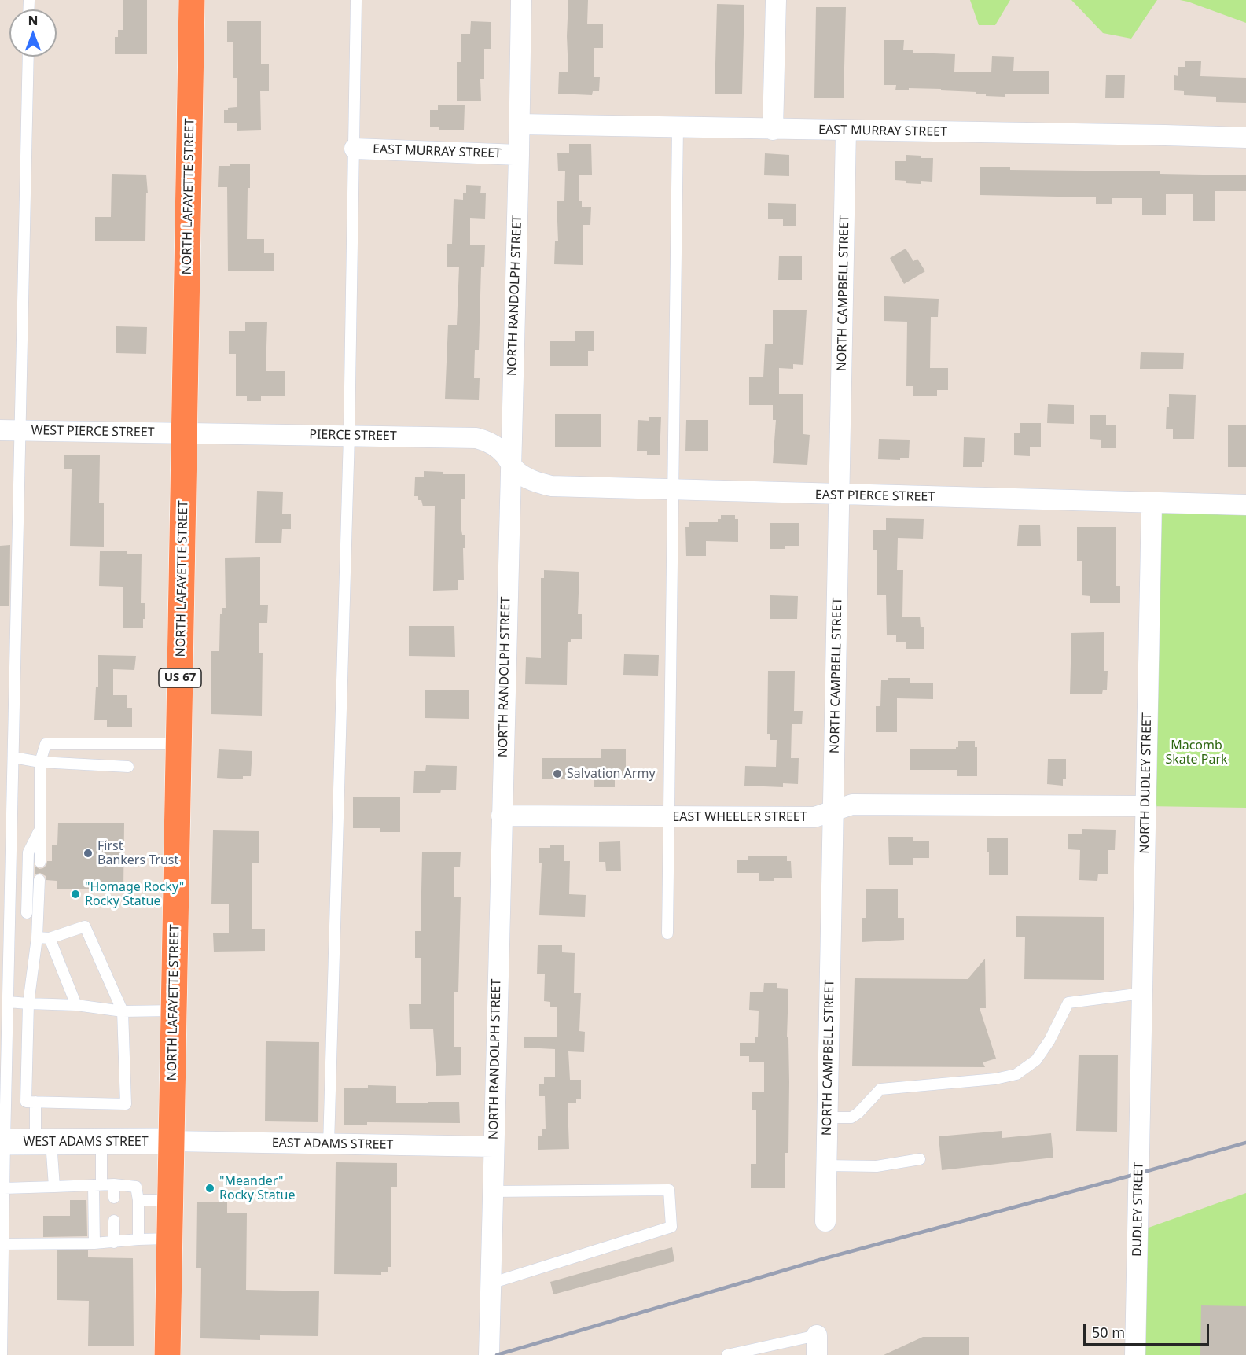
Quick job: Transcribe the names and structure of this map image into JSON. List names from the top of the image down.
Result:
{
  "streets": {
    "highway": ["NORTH LAFAYETTE STREET", "US 67"],
    "street": [
      "EAST MURRAY STREET",
      "NORTH CAMPBELL STREET",
      "NORTH RANDOLPH STREET",
      "WEST PIERCE STREET",
      "PIERCE STREET",
      "EAST PIERCE STREET",
      "NORTH DUDLEY STREET",
      "EAST WHEELER STREET",
      "WEST ADAMS STREET",
      "EAST ADAMS STREET",
      "DUDLEY STREET"
    ]
  },
  "crossings": [
    ["EAST MURRAY STREET", "NORTH CAMPBELL STREET"],
    ["EAST MURRAY STREET", "NORTH RANDOLPH STREET"],
    ["NORTH LAFAYETTE STREET", "WEST PIERCE STREET"],
    ["NORTH LAFAYETTE STREET", "PIERCE STREET"],
    ["NORTH LAFAYETTE STREET", "WEST ADAMS STREET"],
    ["NORTH LAFAYETTE STREET", "EAST ADAMS STREET"],
    ["NORTH CAMPBELL STREET", "EAST PIERCE STREET"],
    ["NORTH CAMPBELL STREET", "EAST WHEELER STREET"],
    ["NORTH RANDOLPH STREET", "PIERCE STREET"],
    ["NORTH RANDOLPH STREET", "EAST PIERCE STREET"],
    ["NORTH RANDOLPH STREET", "EAST WHEELER STREET"],
    ["NORTH RANDOLPH STREET", "EAST ADAMS STREET"],
    ["WEST PIERCE STREET", "PIERCE STREET"],
    ["PIERCE STREET", "EAST PIERCE STREET"],
    ["EAST PIERCE STREET", "NORTH DUDLEY STREET"],
    ["NORTH DUDLEY STREET", "EAST WHEELER STREET"],
    ["NORTH DUDLEY STREET", "DUDLEY STREET"],
    ["WEST ADAMS STREET", "EAST ADAMS STREET"]
  ],
  "parks": ["Macomb Skate Park"],
  "places": [
    "Salvation Army",
    "First Bankers Trust",
    "\"Homage Rocky\" Rocky Statue",
    "\"Meander\" Rocky Statue"
  ],
  "scale_bar": "50 m",
  "north": "top"
}
